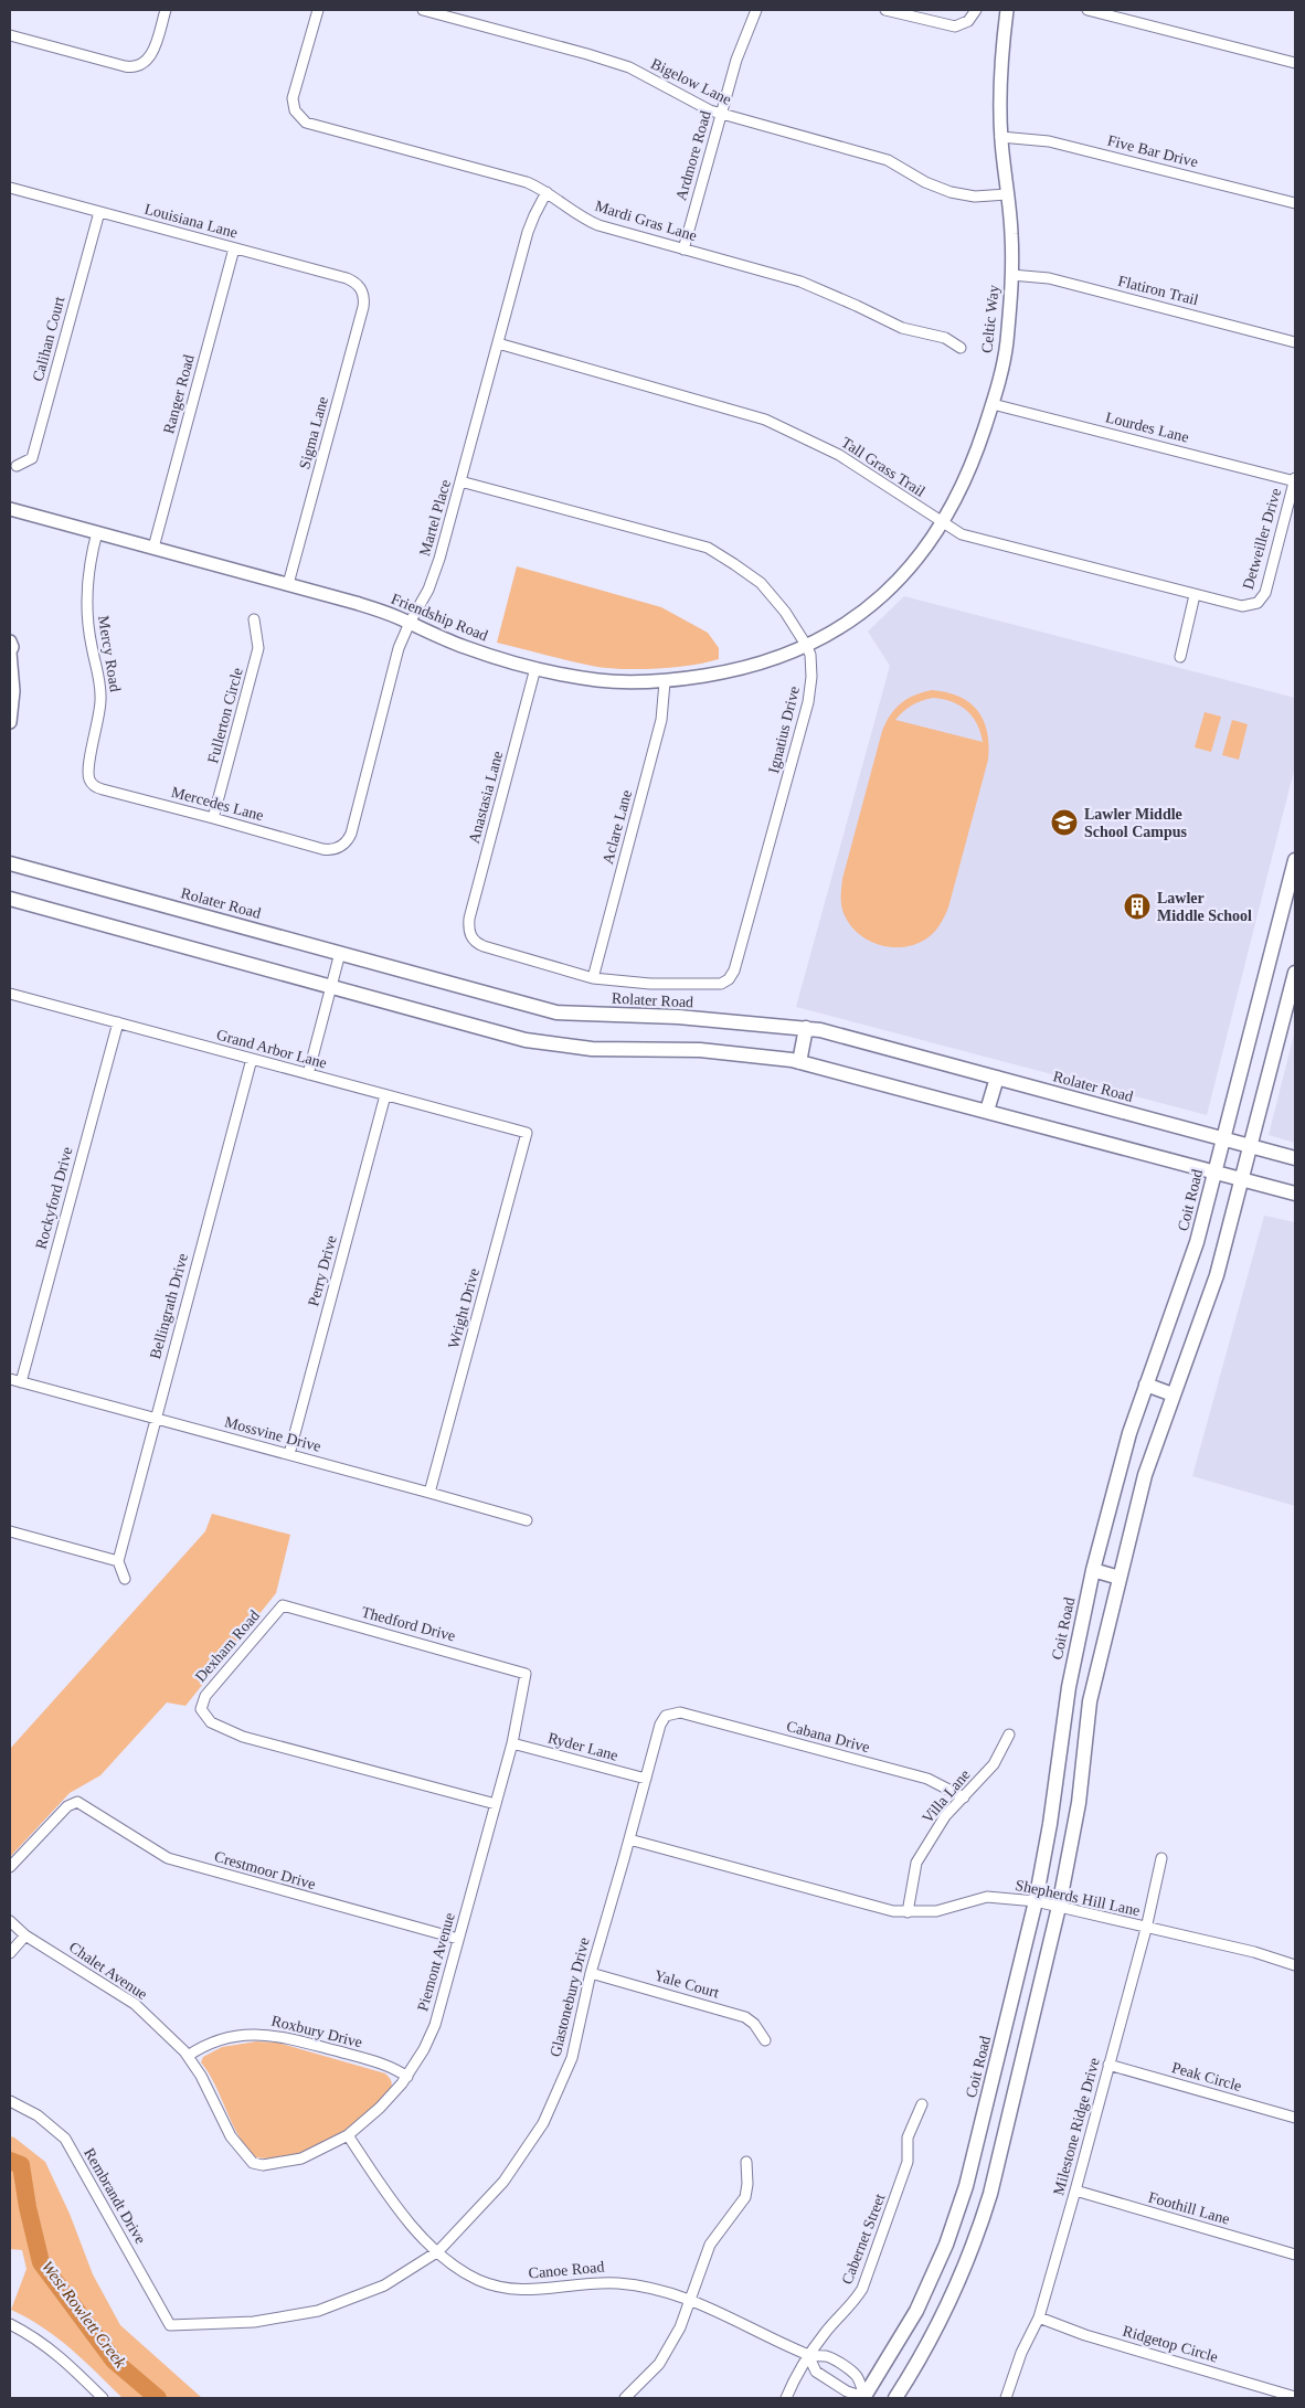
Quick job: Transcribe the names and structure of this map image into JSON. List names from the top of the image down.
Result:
{
  "streets": {
    "main road": ["Rolater Road", "Coit Road"],
    "street": [
      "Bigelow Lane",
      "Five Bar Drive",
      "Ardmore Road",
      "Louisiana Lane",
      "Mardi Gras Lane",
      "Flatiron Trail",
      "Celtic Way",
      "Calihan Court",
      "Ranger Road",
      "Lourdes Lane",
      "Sigma Lane",
      "Tall Grass Trail",
      "Martel Place",
      "Detweiller Drive",
      "Friendship Road",
      "Mercy Road",
      "Fullerton Circle",
      "Ignatius Drive",
      "Anastasia Lane",
      "Mercedes Lane",
      "Aclare Lane",
      "Grand Arbor Lane",
      "Rockyford Drive",
      "Perry Drive",
      "Bellingrath Drive",
      "Wright Drive",
      "Mossvine Drive",
      "Thedford Drive",
      "Dexham Road",
      "Cabana Drive",
      "Ryder Lane",
      "Villa Lane",
      "Crestmoor Drive",
      "Shepherds Hill Lane",
      "Piemont Avenue",
      "Chalet Avenue",
      "Yale Court",
      "Glastonebury Drive",
      "Roxbury Drive",
      "Peak Circle",
      "Milestone Ridge Drive",
      "Rembrandt Drive",
      "Foothill Lane",
      "Cabernet Street",
      "Canoe Road",
      "Ridgetop Circle"
    ]
  },
  "crossings": [
    ["Bigelow Lane", "Ardmore Road"],
    ["Bigelow Lane", "Celtic Way"],
    ["Five Bar Drive", "Celtic Way"],
    ["Ardmore Road", "Mardi Gras Lane"],
    ["Louisiana Lane", "Calihan Court"],
    ["Louisiana Lane", "Ranger Road"],
    ["Louisiana Lane", "Sigma Lane"],
    ["Mardi Gras Lane", "Martel Place"],
    ["Flatiron Trail", "Celtic Way"],
    ["Celtic Way", "Lourdes Lane"],
    ["Celtic Way", "Tall Grass Trail"],
    ["Celtic Way", "Friendship Road"],
    ["Ranger Road", "Friendship Road"],
    ["Lourdes Lane", "Detweiller Drive"],
    ["Sigma Lane", "Friendship Road"],
    ["Tall Grass Trail", "Martel Place"],
    ["Tall Grass Trail", "Detweiller Drive"],
    ["Martel Place", "Friendship Road"],
    ["Martel Place", "Ignatius Drive"],
    ["Martel Place", "Mercedes Lane"],
    ["Friendship Road", "Mercy Road"],
    ["Friendship Road", "Ignatius Drive"],
    ["Friendship Road", "Anastasia Lane"],
    ["Friendship Road", "Aclare Lane"],
    ["Mercy Road", "Mercedes Lane"],
    ["Fullerton Circle", "Mercedes Lane"],
    ["Ignatius Drive", "Anastasia Lane"],
    ["Ignatius Drive", "Aclare Lane"],
    ["Anastasia Lane", "Aclare Lane"],
    ["Rolater Road", "Coit Road"],
    ["Grand Arbor Lane", "Rockyford Drive"],
    ["Grand Arbor Lane", "Perry Drive"],
    ["Grand Arbor Lane", "Bellingrath Drive"],
    ["Grand Arbor Lane", "Wright Drive"],
    ["Rockyford Drive", "Mossvine Drive"],
    ["Coit Road", "Shepherds Hill Lane"],
    ["Coit Road", "Canoe Road"],
    ["Perry Drive", "Mossvine Drive"],
    ["Bellingrath Drive", "Mossvine Drive"],
    ["Wright Drive", "Mossvine Drive"],
    ["Thedford Drive", "Dexham Road"],
    ["Thedford Drive", "Piemont Avenue"],
    ["Dexham Road", "Piemont Avenue"],
    ["Cabana Drive", "Villa Lane"],
    ["Cabana Drive", "Glastonebury Drive"],
    ["Ryder Lane", "Piemont Avenue"],
    ["Ryder Lane", "Glastonebury Drive"],
    ["Villa Lane", "Shepherds Hill Lane"],
    ["Crestmoor Drive", "Piemont Avenue"],
    ["Shepherds Hill Lane", "Glastonebury Drive"],
    ["Shepherds Hill Lane", "Milestone Ridge Drive"],
    ["Piemont Avenue", "Chalet Avenue"],
    ["Piemont Avenue", "Roxbury Drive"],
    ["Piemont Avenue", "Canoe Road"],
    ["Chalet Avenue", "Roxbury Drive"],
    ["Yale Court", "Glastonebury Drive"],
    ["Glastonebury Drive", "Rembrandt Drive"],
    ["Glastonebury Drive", "Canoe Road"],
    ["Peak Circle", "Milestone Ridge Drive"],
    ["Milestone Ridge Drive", "Foothill Lane"],
    ["Milestone Ridge Drive", "Ridgetop Circle"],
    ["Cabernet Street", "Canoe Road"]
  ],
  "water": ["West Rowlett Creek"],
  "places": {
    "school or university": ["Lawler Middle School Campus"],
    "building": ["Lawler Middle School"]
  }
}
